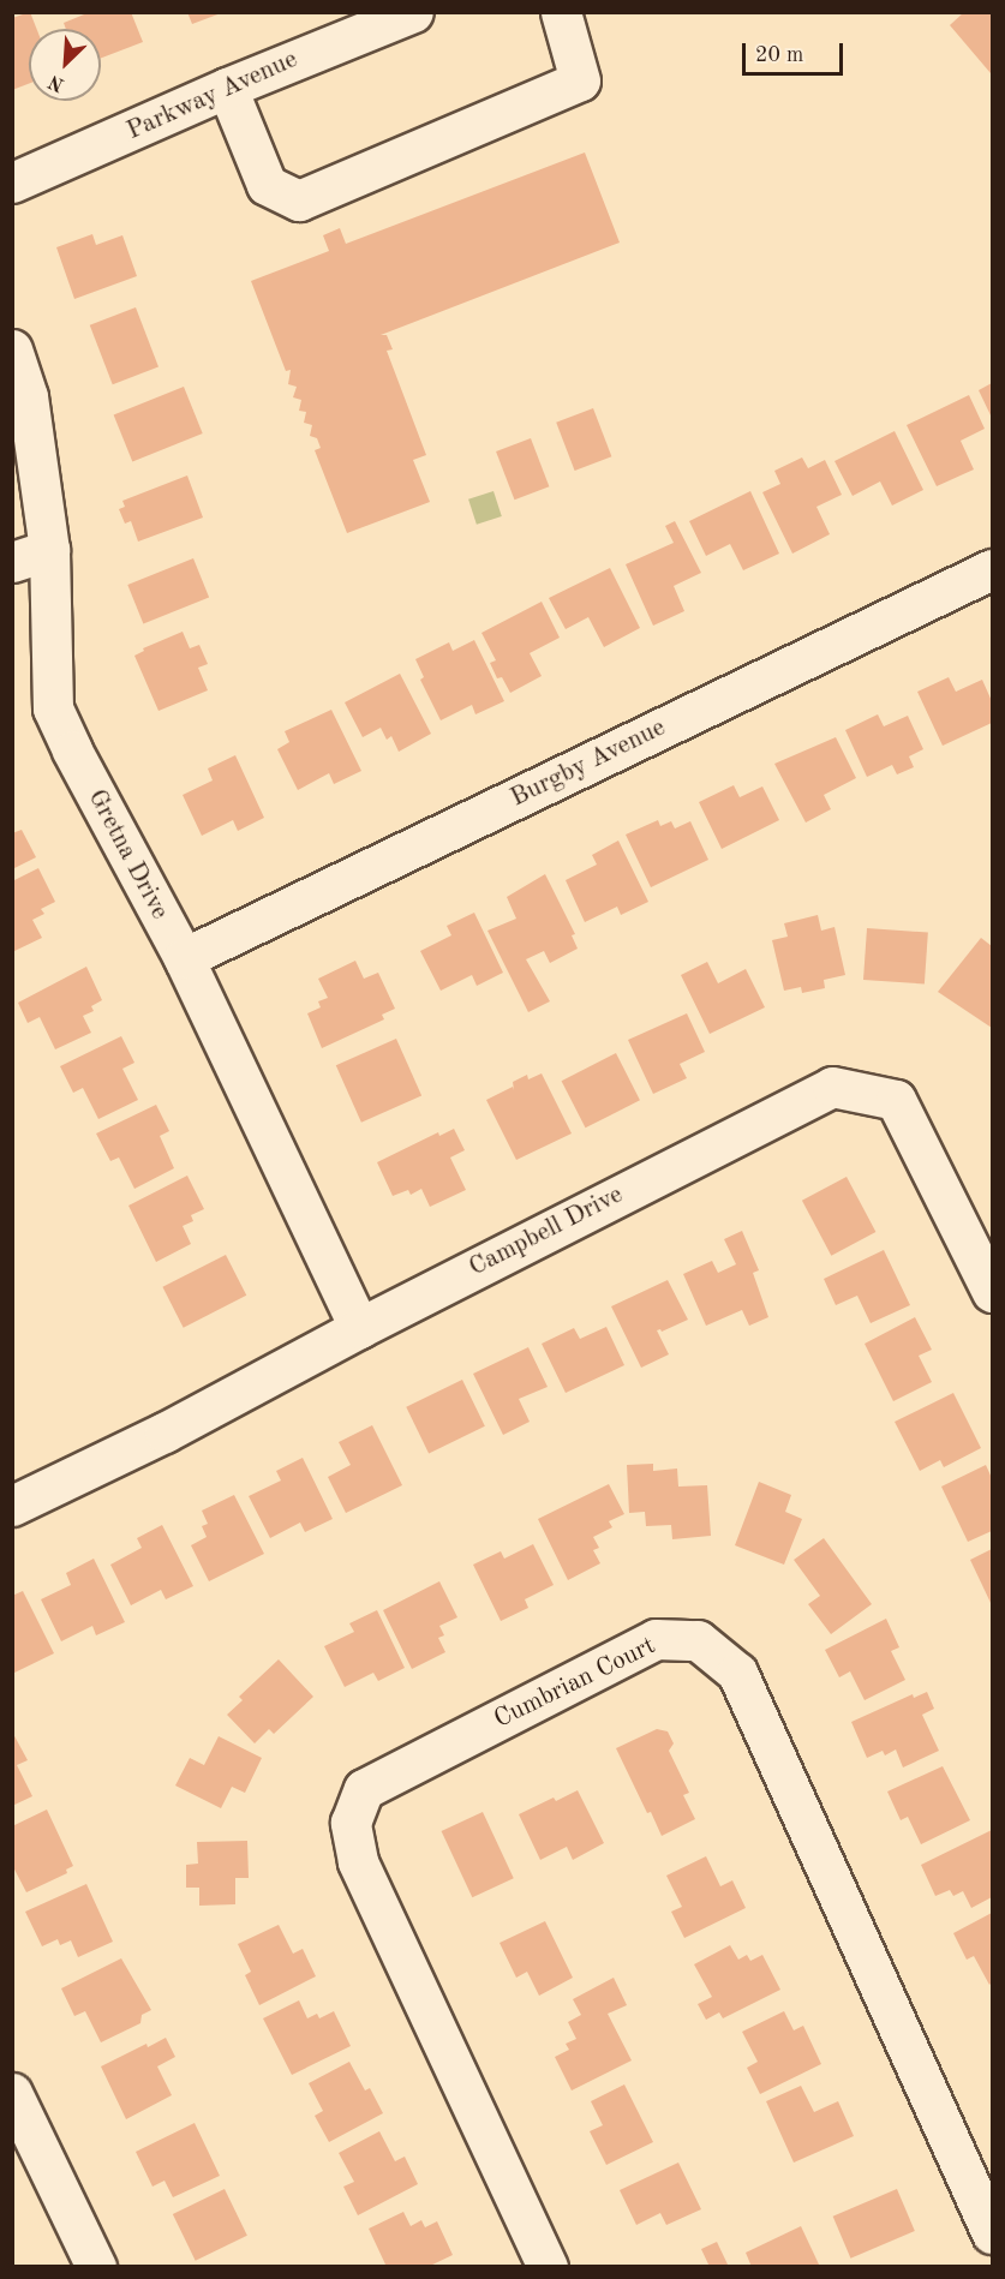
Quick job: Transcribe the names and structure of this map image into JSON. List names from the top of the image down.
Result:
{
  "streets": {
    "street": [
      "Parkway Avenue",
      "Burgby Avenue",
      "Gretna Drive",
      "Campbell Drive",
      "Cumbrian Court"
    ]
  },
  "crossings": [
    ["Burgby Avenue", "Gretna Drive"],
    ["Gretna Drive", "Campbell Drive"]
  ],
  "scale_bar": "20 m",
  "north": "bottom left"
}
